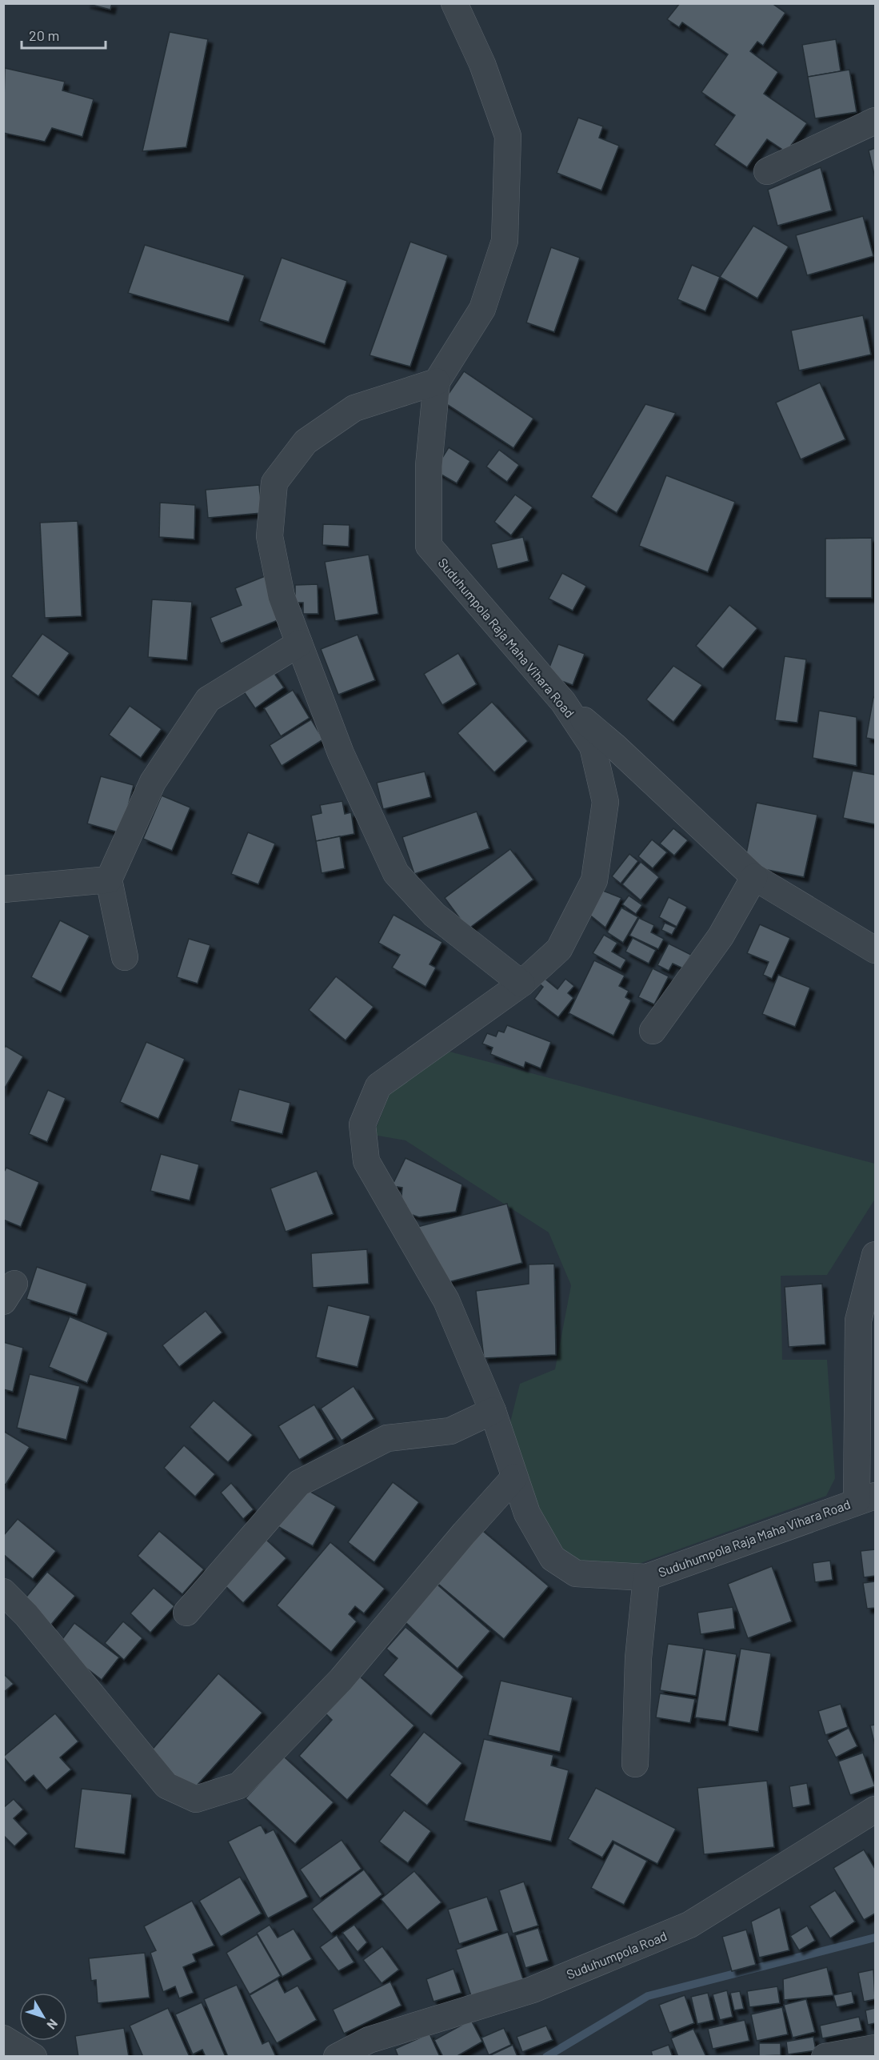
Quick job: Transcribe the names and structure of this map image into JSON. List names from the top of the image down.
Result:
{
  "streets": {
    "street": ["Suduhumpola Raja Maha Vihara Road", "Suduhumpola Road"]
  },
  "scale_bar": "20 m",
  "north": "bottom right"
}
